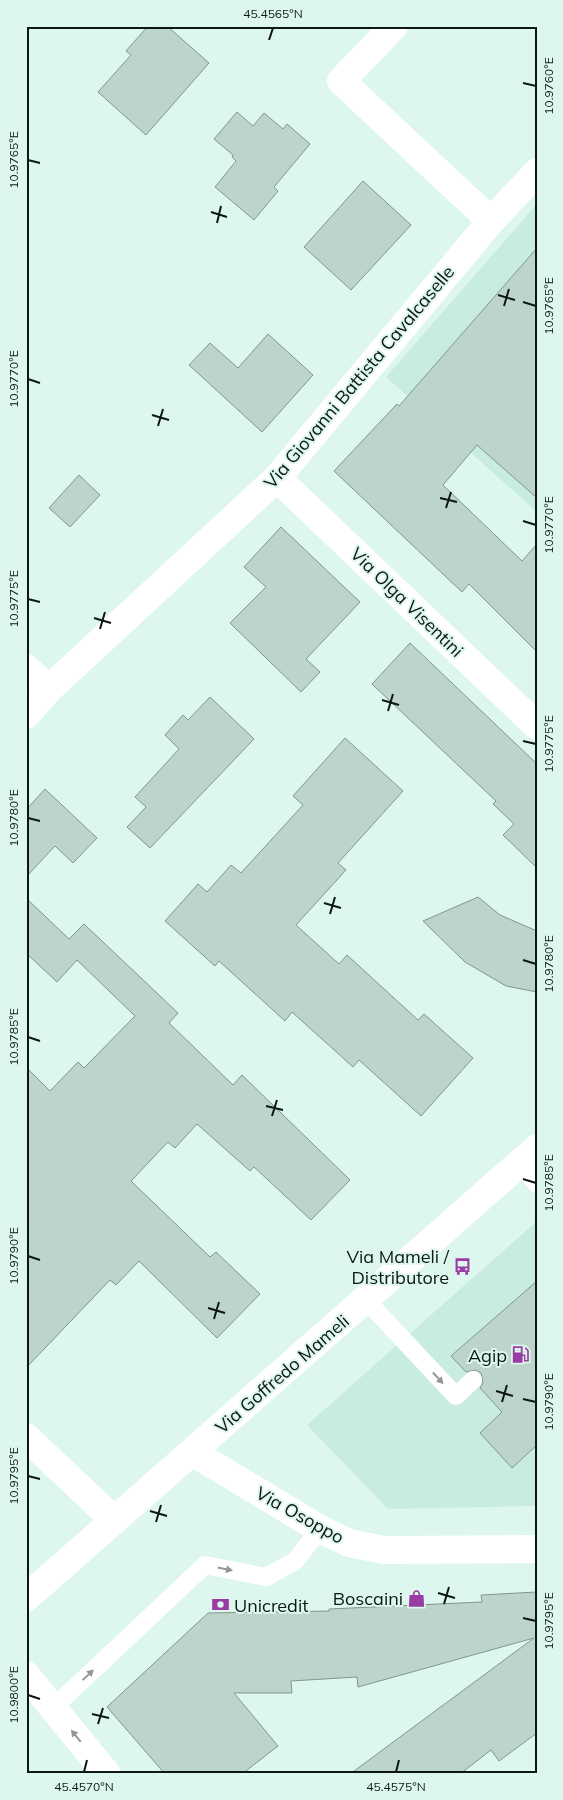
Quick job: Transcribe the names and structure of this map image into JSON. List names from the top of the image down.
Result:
{
  "streets": {
    "street": [
      "Via Giovanni Battista Cavalcaselle",
      "Via Olga Visentini",
      "Via Goffredo Mameli",
      "Via Osoppo"
    ]
  },
  "crossings": [
    ["Via Giovanni Battista Cavalcaselle", "Via Olga Visentini"],
    ["Via Goffredo Mameli", "Via Osoppo"]
  ],
  "places": {
    "bus stop": ["Via Mameli / Distributore"],
    "fuel station": ["Agip"],
    "shop": ["Boscaini"],
    "bank": ["Unicredit"]
  },
  "coordinates": [
    "45.4565°N",
    "10.9760°E",
    "10.9765°E",
    "10.9770°E",
    "10.9775°E",
    "10.9780°E",
    "10.9785°E",
    "10.9790°E",
    "10.9795°E",
    "10.9800°E",
    "45.4570°N",
    "45.4575°N"
  ]
}
